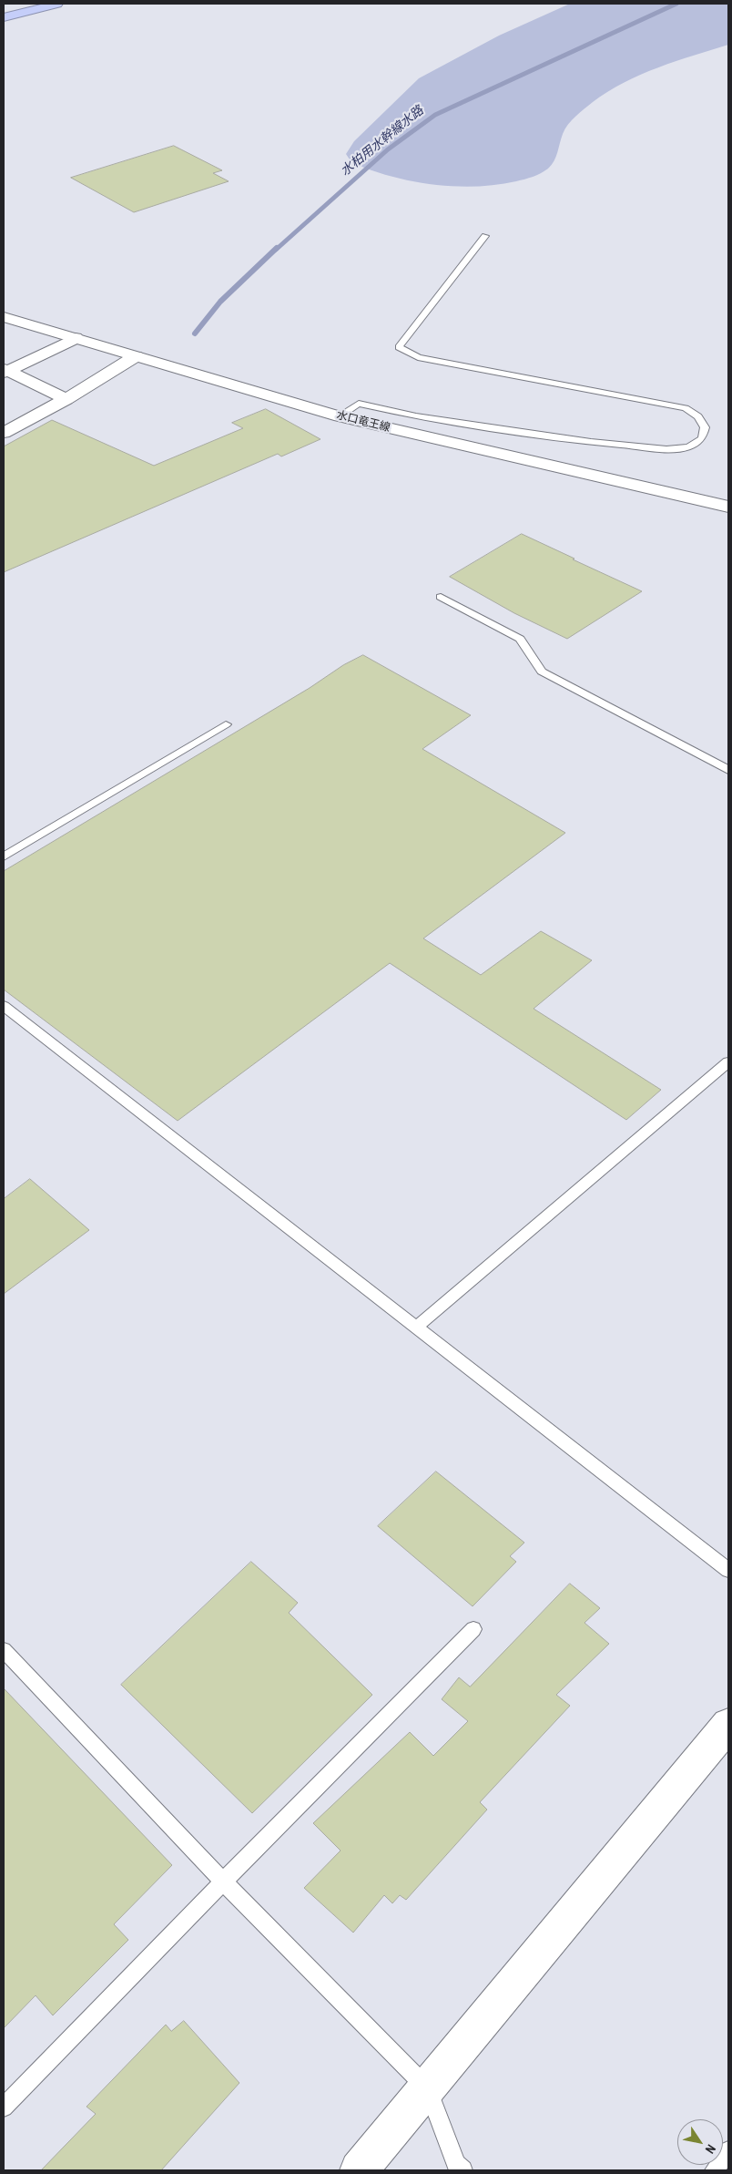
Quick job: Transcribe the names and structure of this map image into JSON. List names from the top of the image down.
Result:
{
  "streets": {
    "main road": ["水口竜王線"]
  },
  "water": ["水柏用水幹線水路"],
  "north": "bottom right"
}
